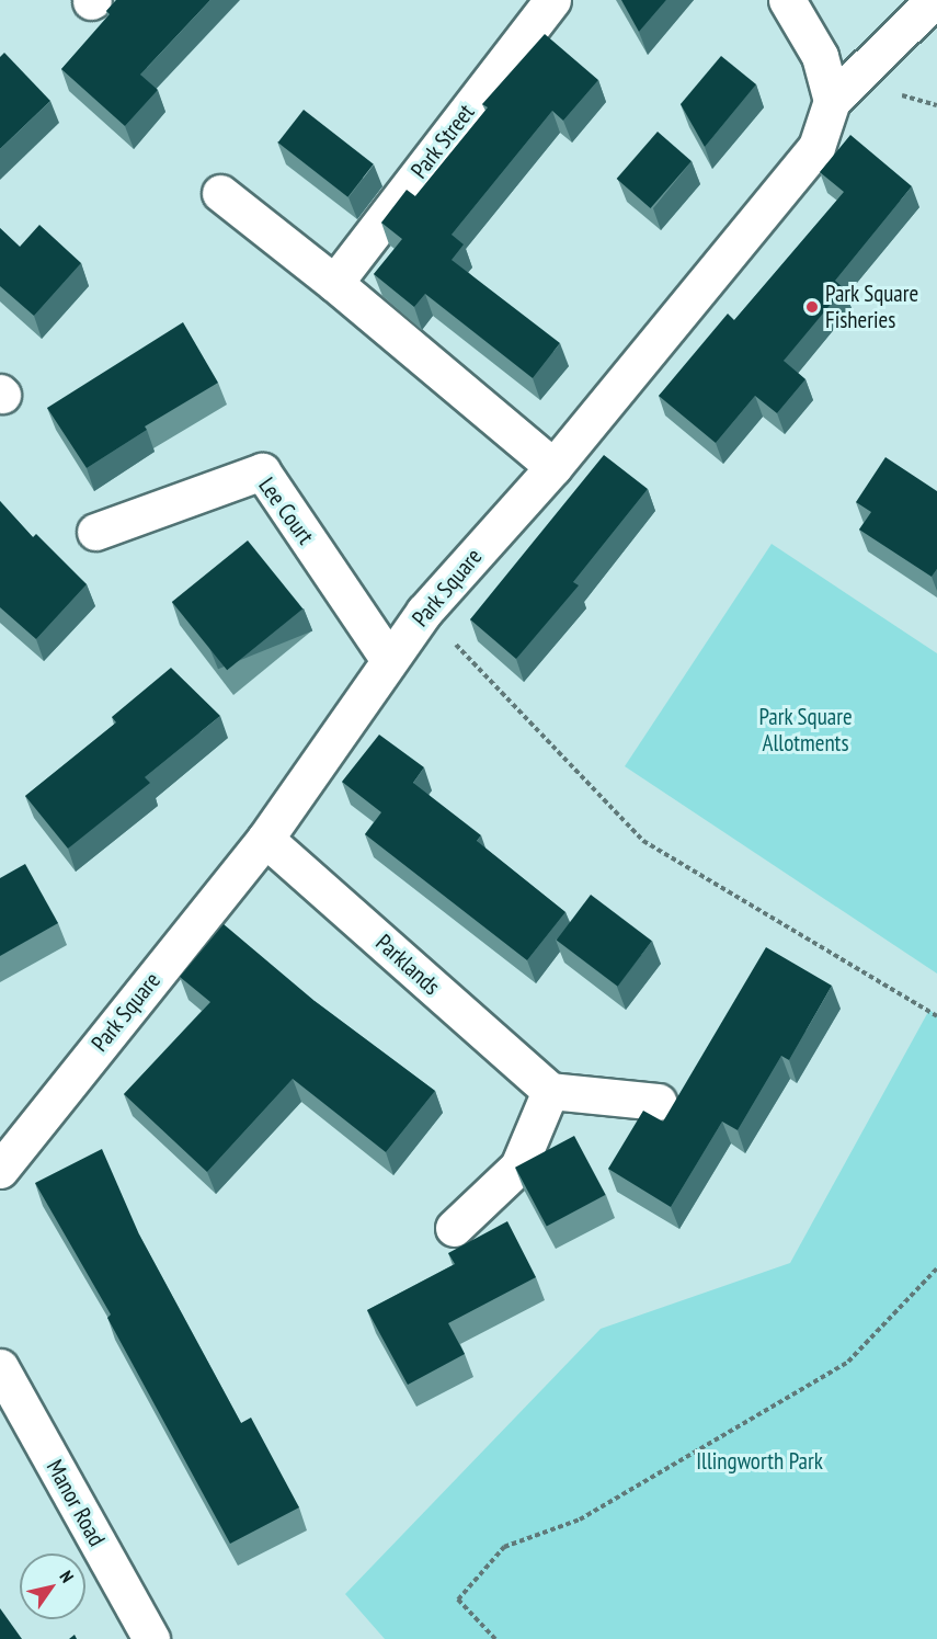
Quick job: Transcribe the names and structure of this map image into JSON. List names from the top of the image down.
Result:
{
  "streets": {
    "street": [
      "Park Street",
      "Lee Court",
      "Park Square",
      "Parklands",
      "Manor Road"
    ]
  },
  "crossings": [
    ["Lee Court", "Park Square"],
    ["Park Square", "Parklands"]
  ],
  "parks": ["Park Square Allotments", "Illingworth Park"],
  "places": ["Park Square Fisheries"],
  "north": "top right"
}
